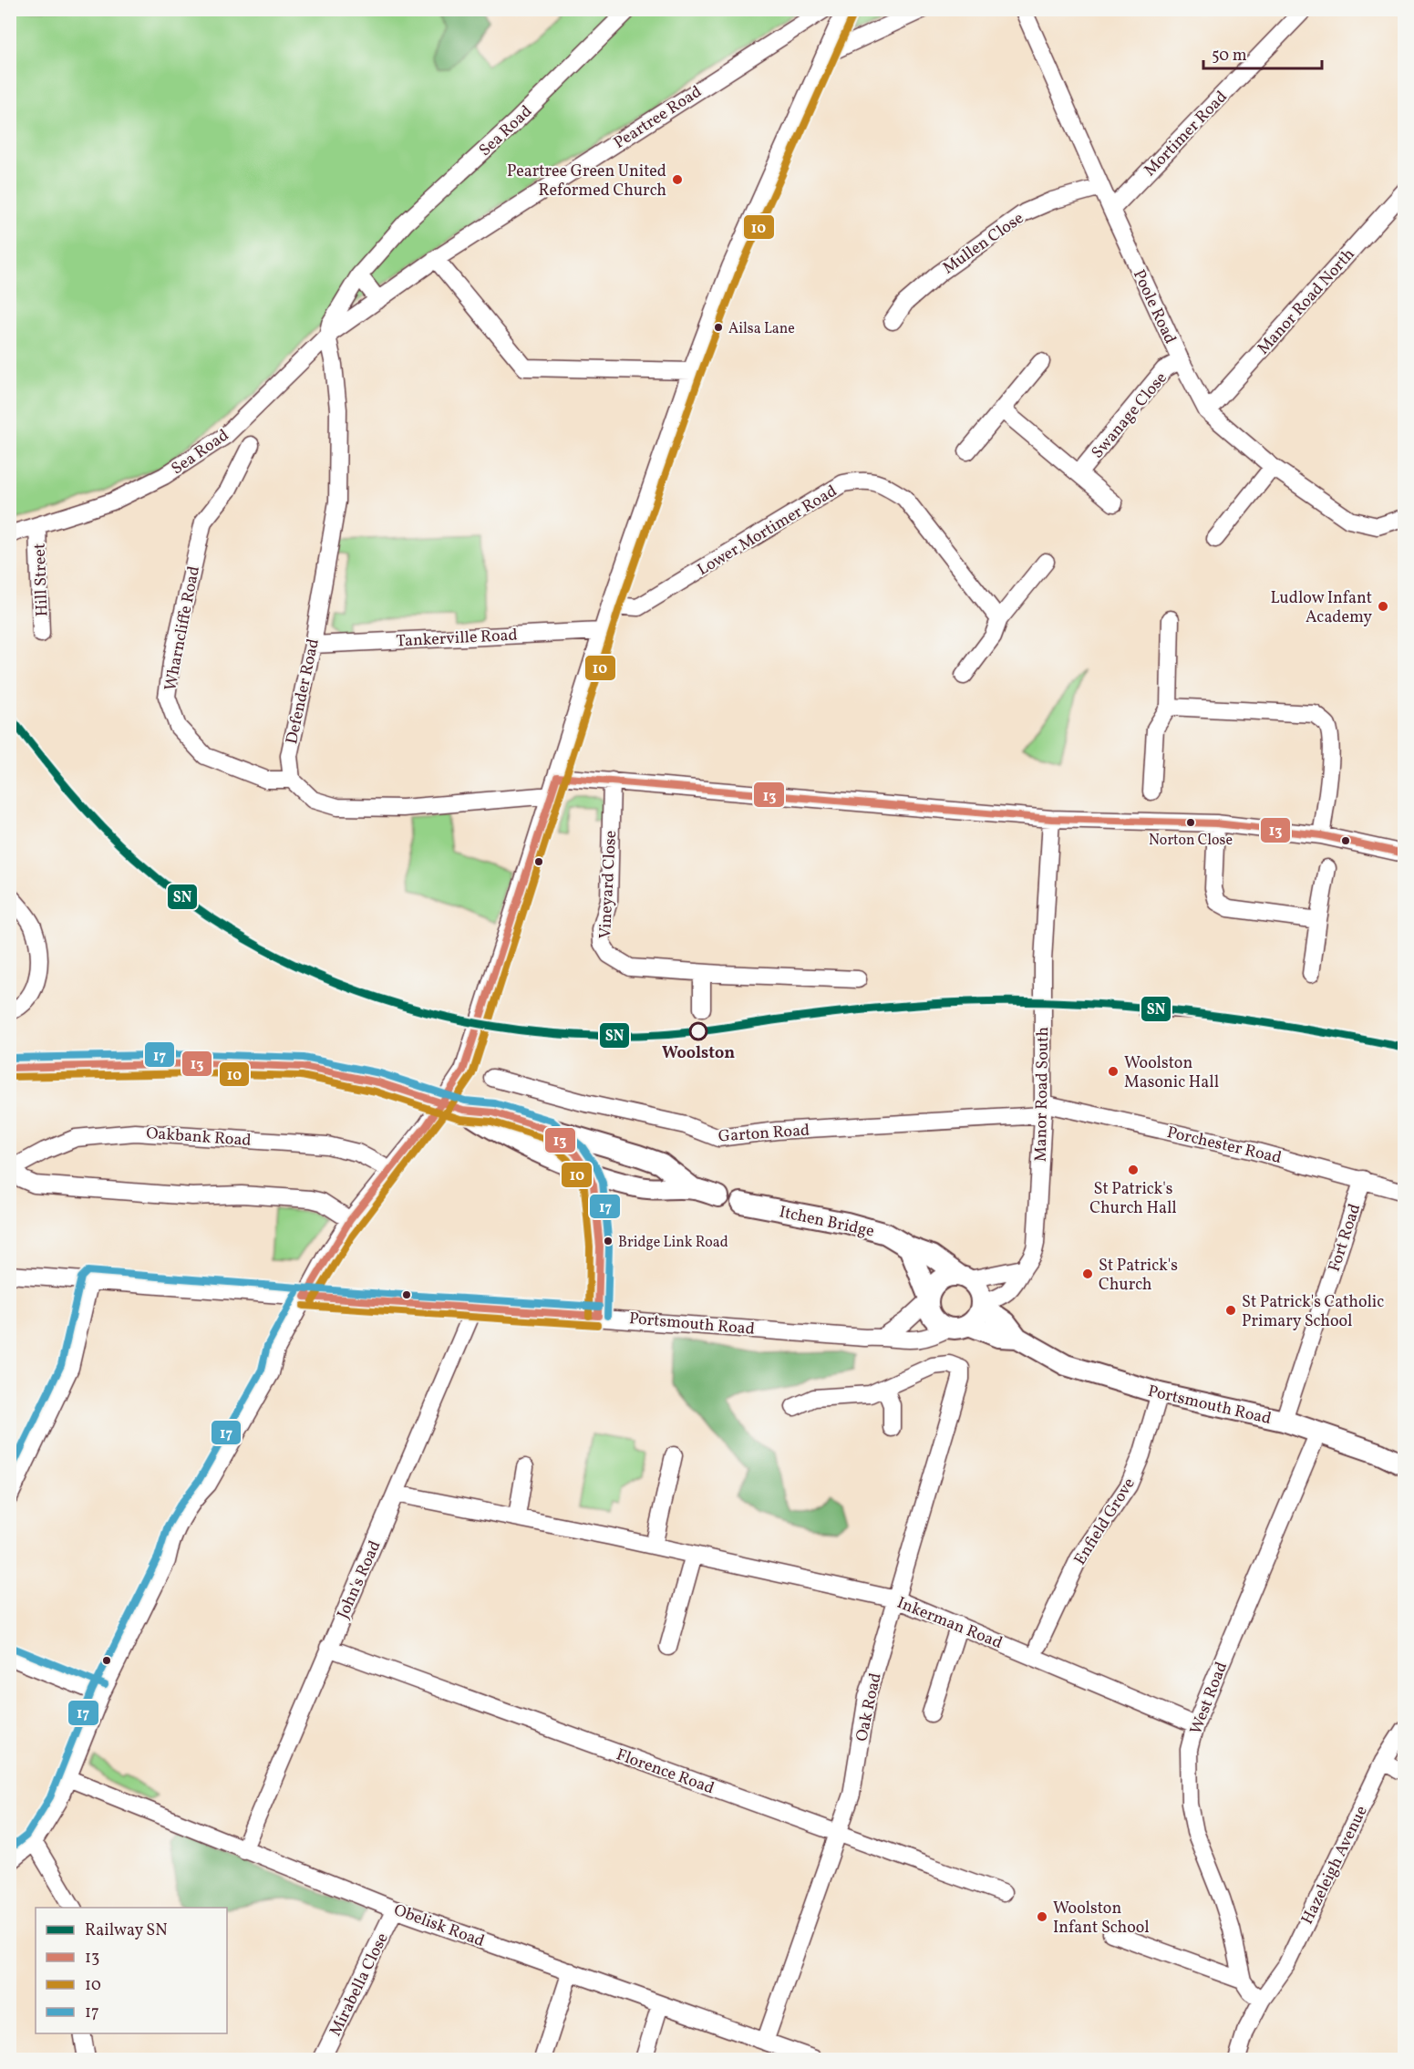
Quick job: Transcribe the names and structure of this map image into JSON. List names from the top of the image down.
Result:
{
  "streets": {
    "main road": ["Itchen Bridge", "Portsmouth Road"],
    "street": [
      "Peartree Road",
      "Sea Road",
      "Mortimer Road",
      "Mullen Close",
      "Manor Road North",
      "Poole Road",
      "Swanage Close",
      "Lower Mortimer Road",
      "Hill Street",
      "Wharncliffe Road",
      "Tankerville Road",
      "Defender Road",
      "Vineyard Close",
      "Manor Road South",
      "Garton Road",
      "Oakbank Road",
      "Porchester Road",
      "Fort Road",
      "Enfield Grove",
      "John's Road",
      "Inkerman Road",
      "West Road",
      "Oak Road",
      "Florence Road",
      "Hazeleigh Avenue",
      "Obelisk Road",
      "Mirabella Close"
    ]
  },
  "crossings": [
    ["Peartree Road", "Sea Road"],
    ["Peartree Road", "Defender Road"],
    ["Sea Road", "Hill Street"],
    ["Sea Road", "Defender Road"],
    ["Mortimer Road", "Poole Road"],
    ["Mullen Close", "Poole Road"],
    ["Manor Road North", "Poole Road"],
    ["Poole Road", "Swanage Close"],
    ["Wharncliffe Road", "Defender Road"],
    ["Tankerville Road", "Defender Road"],
    ["Manor Road South", "Garton Road"],
    ["Manor Road South", "Porchester Road"],
    ["Manor Road South", "Itchen Bridge"],
    ["Manor Road South", "Portsmouth Road"],
    ["Garton Road", "Porchester Road"],
    ["Porchester Road", "Fort Road"],
    ["Itchen Bridge", "Portsmouth Road"],
    ["Fort Road", "Portsmouth Road"],
    ["Portsmouth Road", "Enfield Grove"],
    ["Portsmouth Road", "John's Road"],
    ["Portsmouth Road", "West Road"],
    ["John's Road", "Inkerman Road"],
    ["John's Road", "Florence Road"],
    ["John's Road", "Obelisk Road"],
    ["Inkerman Road", "West Road"],
    ["Inkerman Road", "Oak Road"],
    ["Oak Road", "Florence Road"],
    ["Oak Road", "Obelisk Road"],
    ["Obelisk Road", "Mirabella Close"]
  ],
  "places": [
    "Peartree Green United Reformed Church",
    "Ailsa Lane",
    "Ludlow Infant Academy",
    "Norton Close",
    "Woolston",
    "Woolston Masonic Hall",
    "St Patrick's Church Hall",
    "Bridge Link Road",
    "St Patrick's Church",
    "St Patrick's Catholic Primary School",
    "Woolston Infant School"
  ],
  "lines": [
    "transit line 10",
    "rail line SN",
    "transit line 13",
    "transit line 17"
  ],
  "legend": [
    "Railway SN",
    "13",
    "10",
    "17"
  ],
  "scale_bar": "50 m"
}
